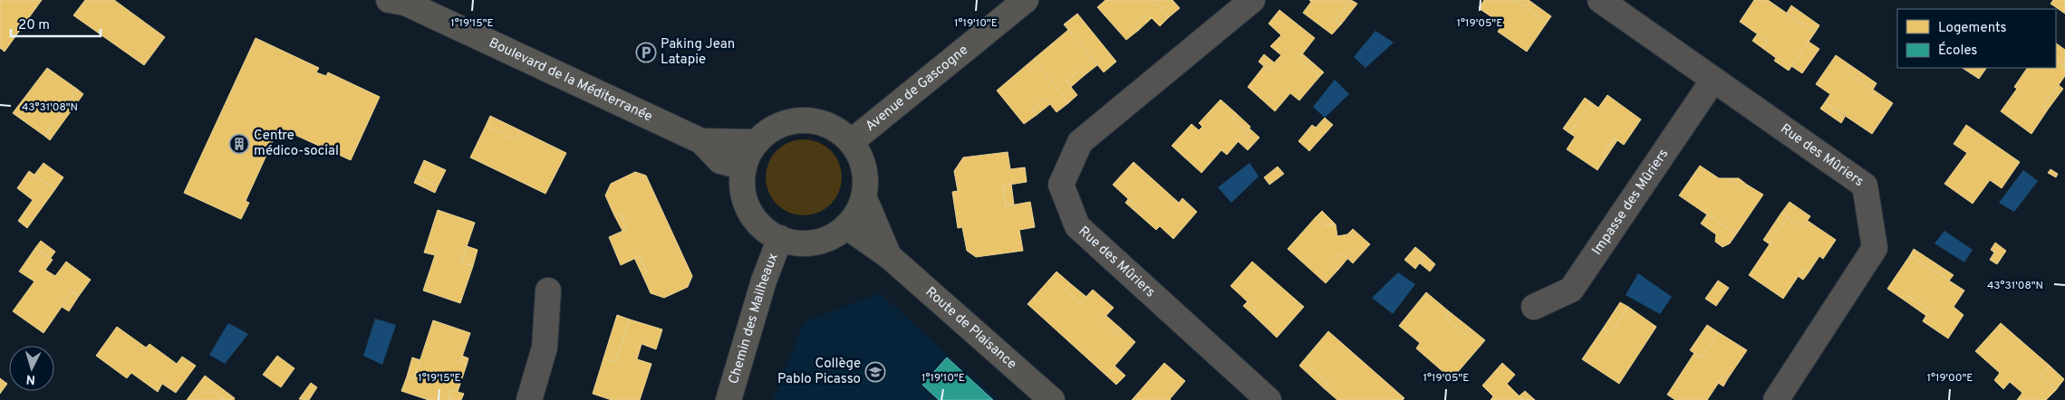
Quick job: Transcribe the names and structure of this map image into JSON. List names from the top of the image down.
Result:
{
  "streets": {
    "main road": [
      "Boulevard de la Méditerranée",
      "Avenue de Gascogne",
      "Chemin des Mailheaux",
      "Route de Plaisance"
    ],
    "street": ["Rue des Mûriers", "Impasse des Mûriers"]
  },
  "crossings": [
    ["Boulevard de la Méditerranée", "Avenue de Gascogne"],
    ["Boulevard de la Méditerranée", "Chemin des Mailheaux"],
    ["Boulevard de la Méditerranée", "Route de Plaisance"],
    ["Avenue de Gascogne", "Chemin des Mailheaux"],
    ["Avenue de Gascogne", "Route de Plaisance"],
    ["Rue des Mûriers", "Impasse des Mûriers"],
    ["Chemin des Mailheaux", "Route de Plaisance"]
  ],
  "places": {
    "parking": ["Paking Jean Latapie"],
    "building": ["Centre médico-social"],
    "school or university": ["Collège Pablo Picasso"]
  },
  "legend": ["Logements", "Écoles"],
  "scale_bar": "20 m",
  "north": "bottom",
  "coordinates": [
    "1°19'15\"E",
    "1°19'10\"E",
    "1°19'05\"E",
    "43°31'08\"N",
    "1°19'00\"E"
  ]
}
